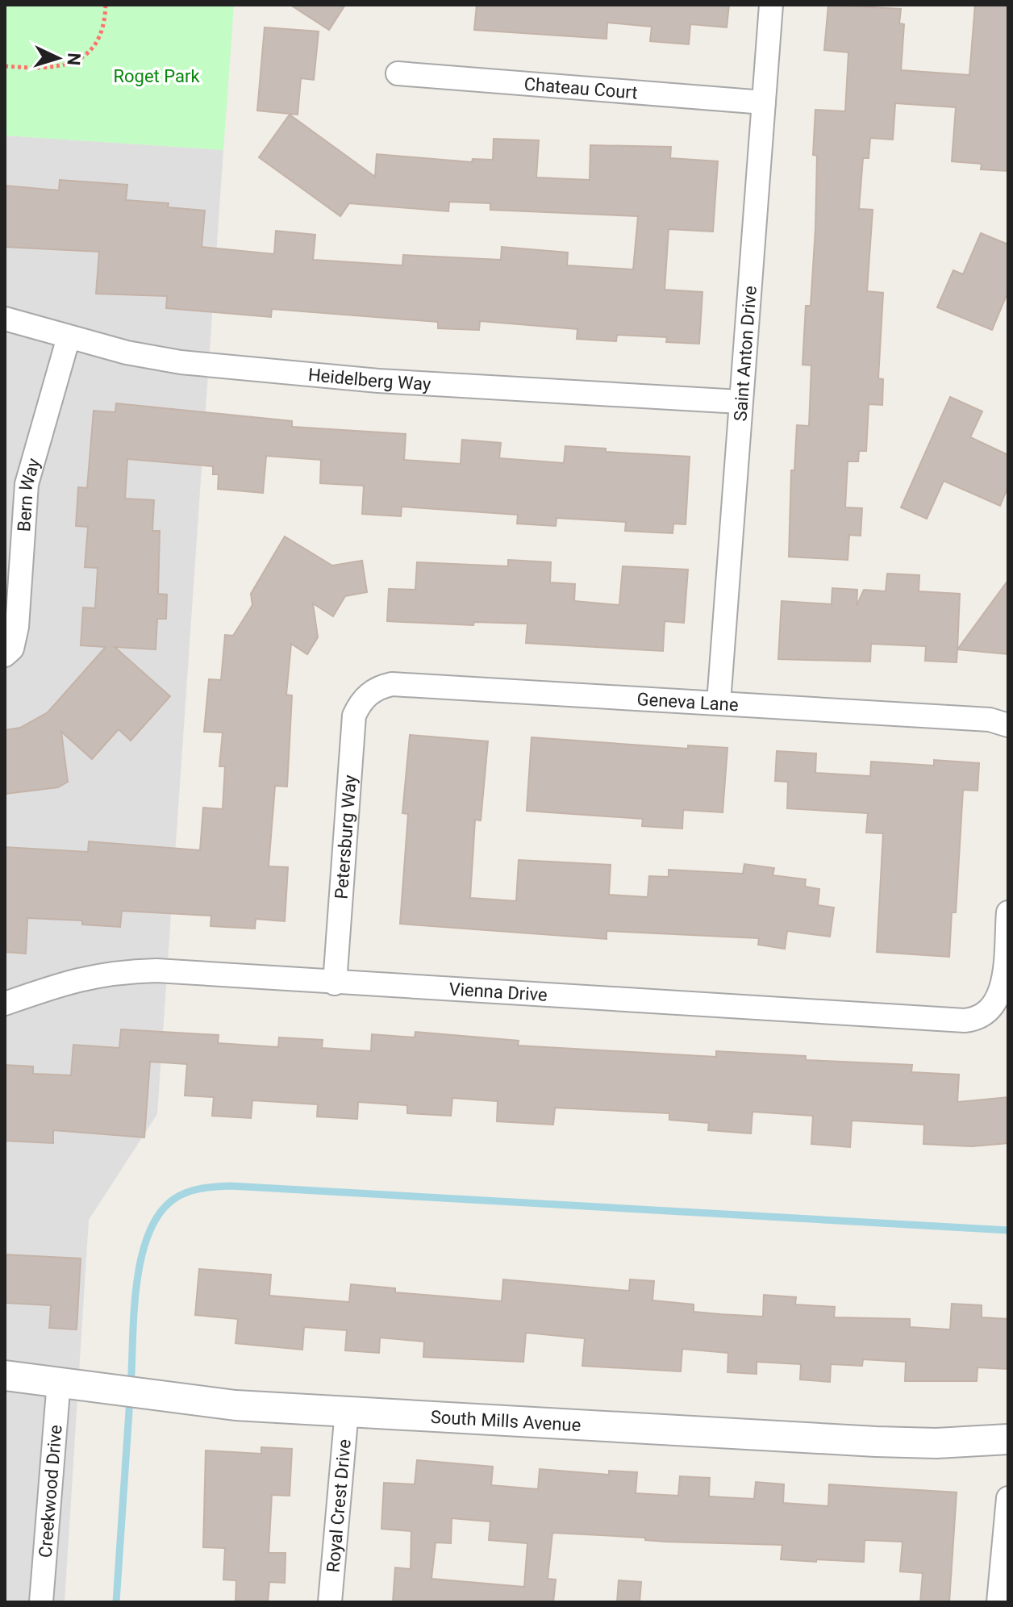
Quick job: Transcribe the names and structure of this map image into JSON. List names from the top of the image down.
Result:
{
  "streets": {
    "street": [
      "Chateau Court",
      "Saint Anton Drive",
      "Heidelberg Way",
      "Bern Way",
      "Geneva Lane",
      "Petersburg Way",
      "Vienna Drive",
      "South Mills Avenue",
      "Creekwood Drive",
      "Royal Crest Drive"
    ]
  },
  "crossings": [
    ["Chateau Court", "Saint Anton Drive"],
    ["Saint Anton Drive", "Heidelberg Way"],
    ["Saint Anton Drive", "Geneva Lane"],
    ["Heidelberg Way", "Bern Way"],
    ["Geneva Lane", "Petersburg Way"],
    ["Petersburg Way", "Vienna Drive"],
    ["South Mills Avenue", "Creekwood Drive"],
    ["South Mills Avenue", "Royal Crest Drive"]
  ],
  "parks": ["Roget Park"],
  "north": "right"
}
